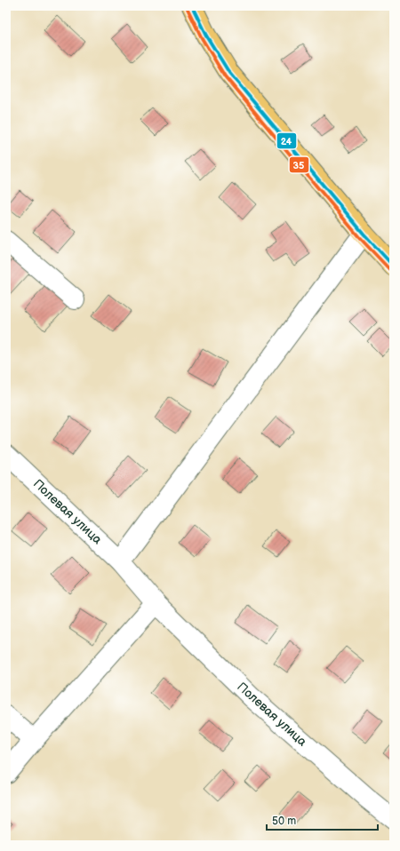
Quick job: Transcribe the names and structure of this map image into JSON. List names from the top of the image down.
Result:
{
  "streets": {
    "street": ["Полевая улица"]
  },
  "lines": ["transit line 24", "transit line 35"],
  "scale_bar": "50 m"
}
